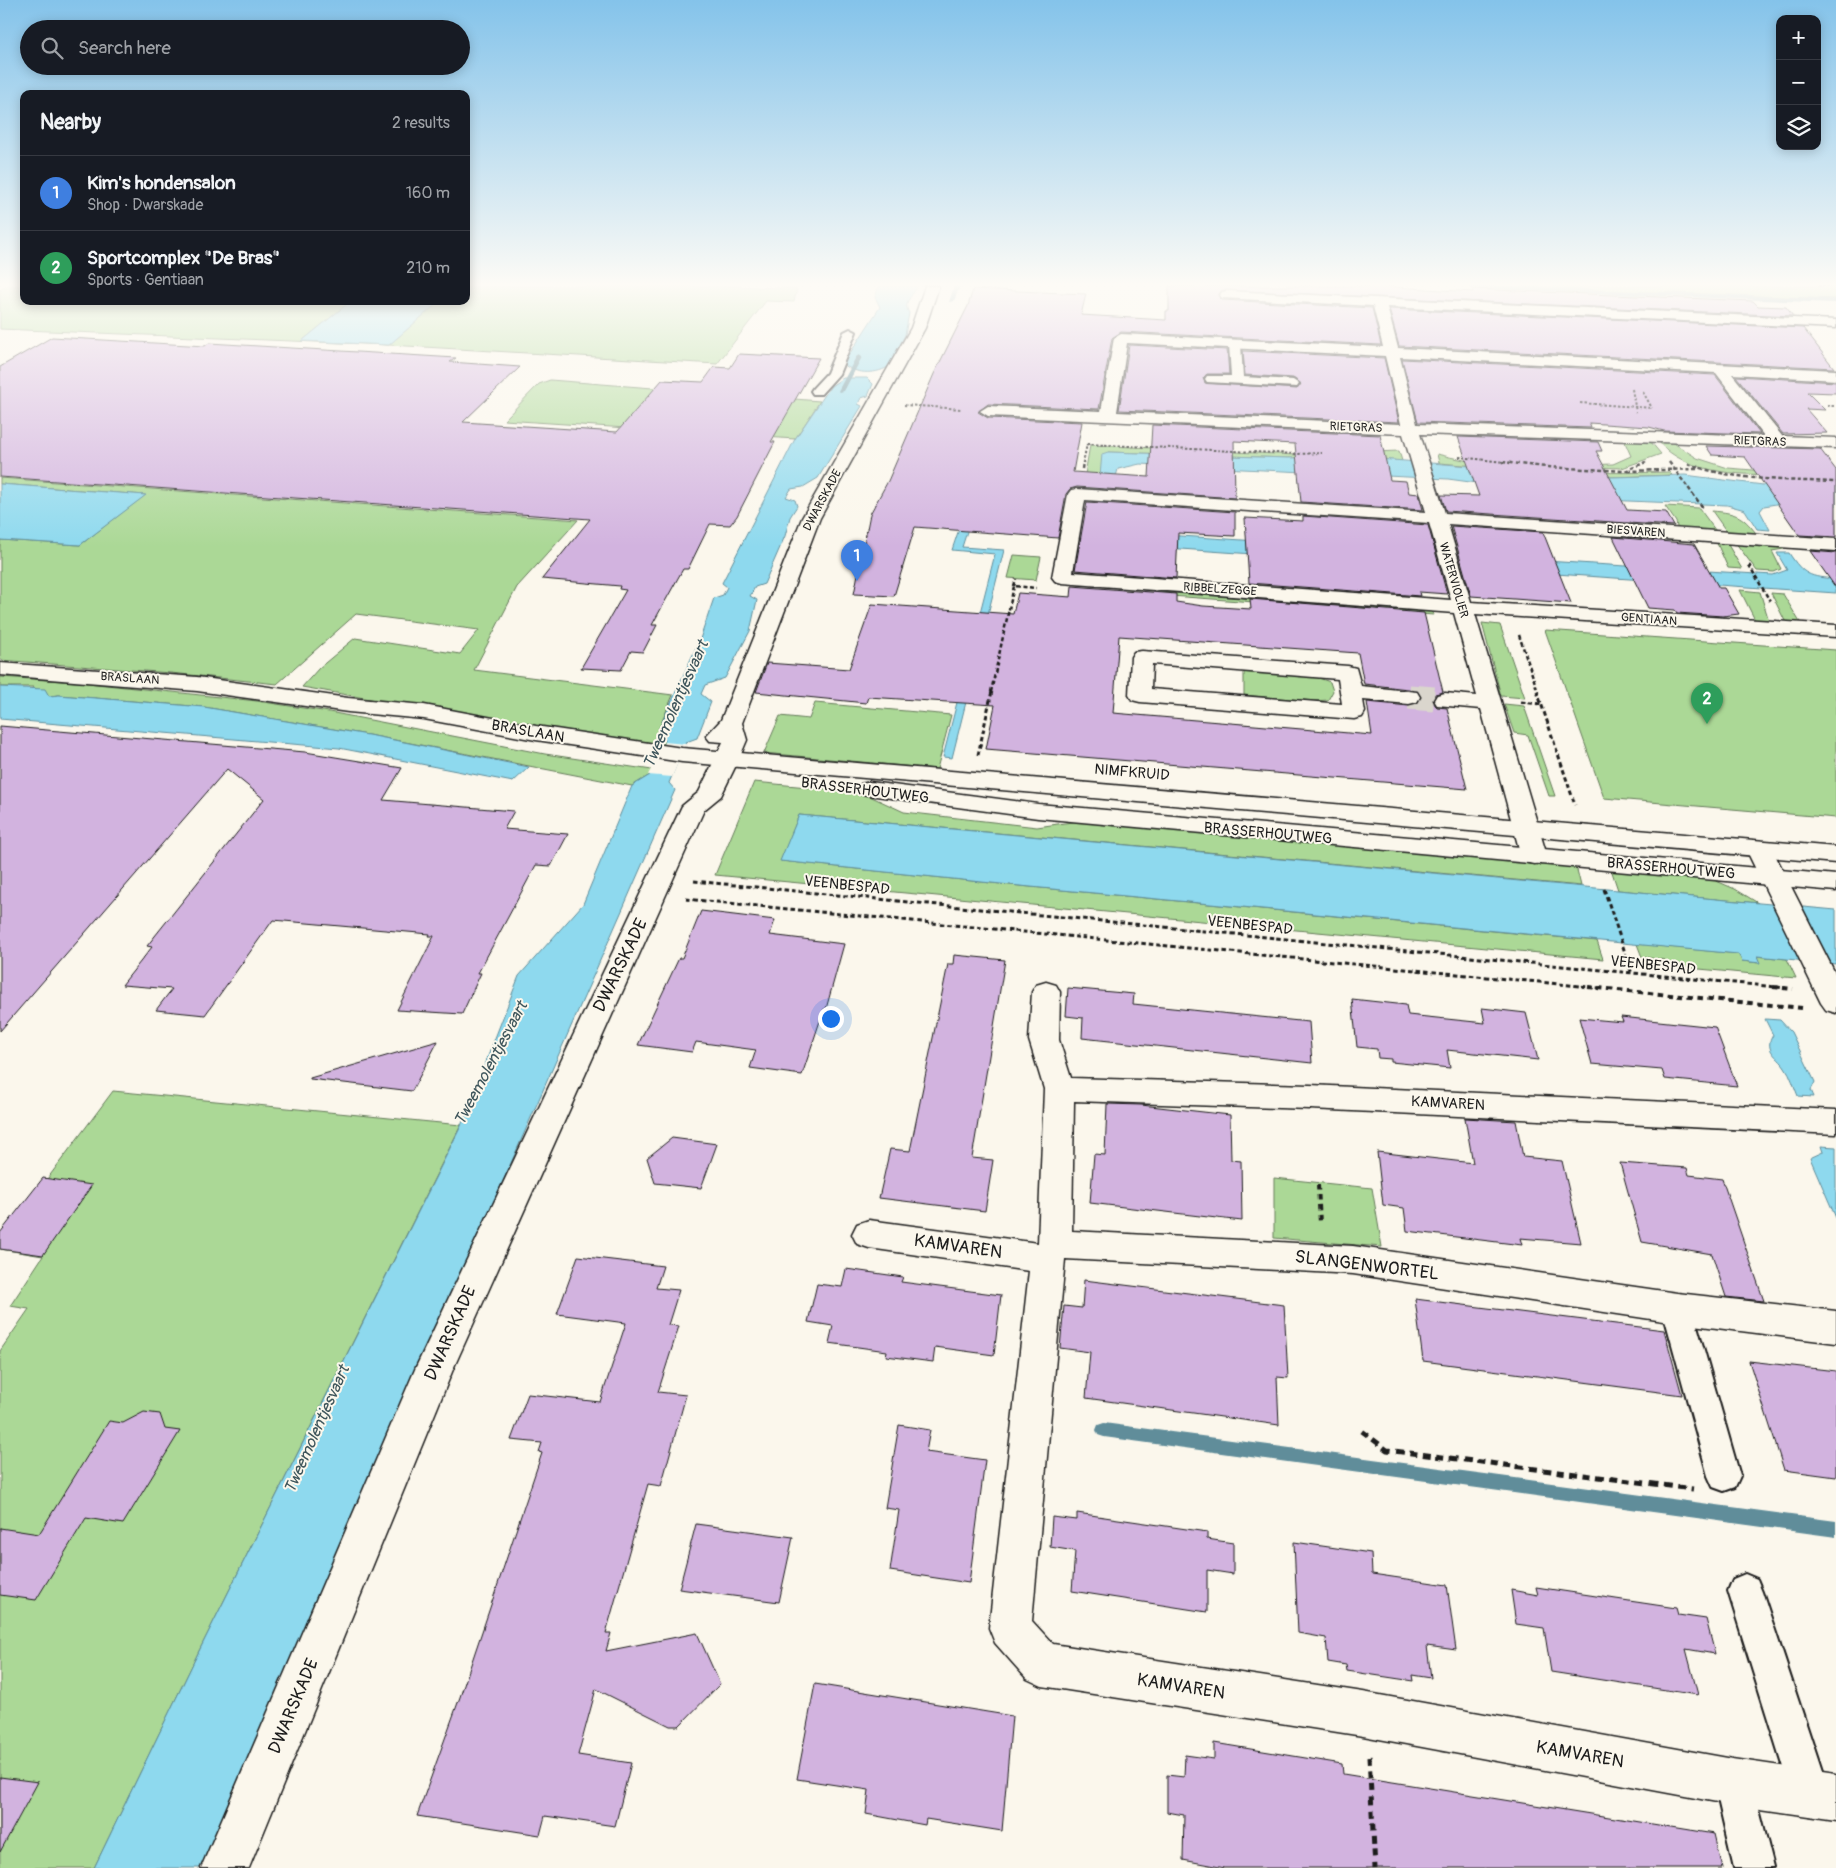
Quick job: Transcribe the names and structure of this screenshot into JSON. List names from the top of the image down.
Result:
{
  "streets": {
    "street": [
      "RIETGRAS",
      "DWARSKADE",
      "BIESVAREN",
      "WATERVIOLIER",
      "RIBBELZEGGE",
      "GENTIAAN",
      "BRASLAAN",
      "BRASSERHOUTWEG",
      "KAMVAREN",
      "SLANGENWORTEL"
    ],
    "path": ["VEENBESPAD"]
  },
  "crossings": [
    ["RIETGRAS", "WATERVIOLIER"],
    ["DWARSKADE", "BRASLAAN"],
    ["DWARSKADE", "BRASSERHOUTWEG"],
    ["DWARSKADE", "VEENBESPAD"],
    ["BIESVAREN", "WATERVIOLIER"],
    ["WATERVIOLIER", "RIBBELZEGGE"],
    ["WATERVIOLIER", "GENTIAAN"],
    ["WATERVIOLIER", "BRASSERHOUTWEG"],
    ["RIBBELZEGGE", "GENTIAAN"],
    ["BRASLAAN", "BRASSERHOUTWEG"],
    ["KAMVAREN", "SLANGENWORTEL"]
  ],
  "water": ["Tweemolentjesvaart"],
  "page": {
    "map_buttons": ["+", "−"],
    "search": "Search here",
    "heading": ["Nearby", "2 results"],
    "list": [
      {
        "mark": "1",
        "name": "Kim's hondensalon",
        "note": "Shop · Dwarskade",
        "value": "160 m"
      },
      {
        "mark": "2",
        "name": "Sportcomplex \"De Bras\"",
        "note": "Sports · Gentiaan",
        "value": "210 m"
      }
    ],
    "pins": ["1", "2"]
  }
}
